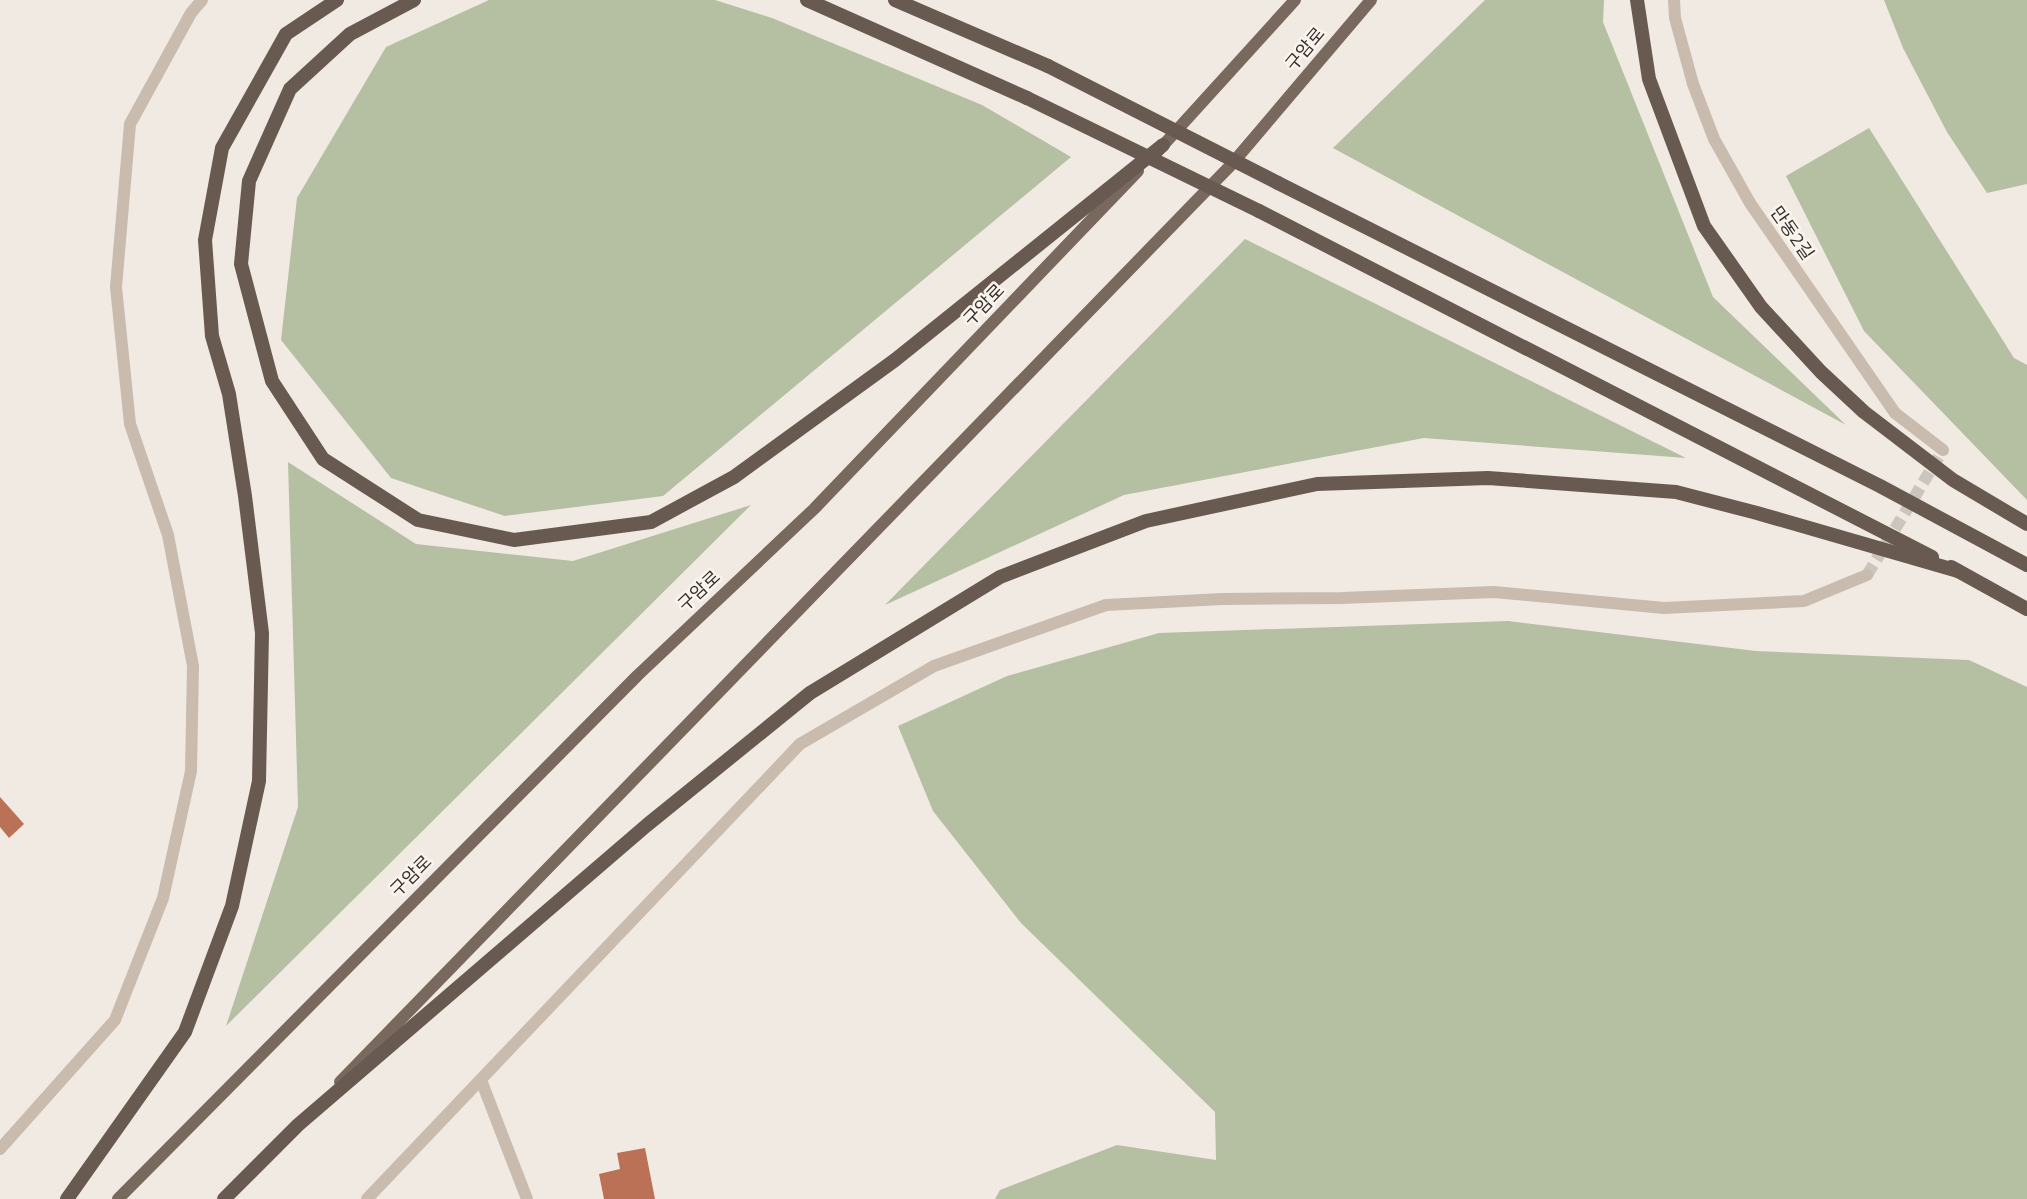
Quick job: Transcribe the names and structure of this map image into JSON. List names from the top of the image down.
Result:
{
  "streets": {
    "highway": ["구암로"],
    "street": ["만동2길"]
  }
}
